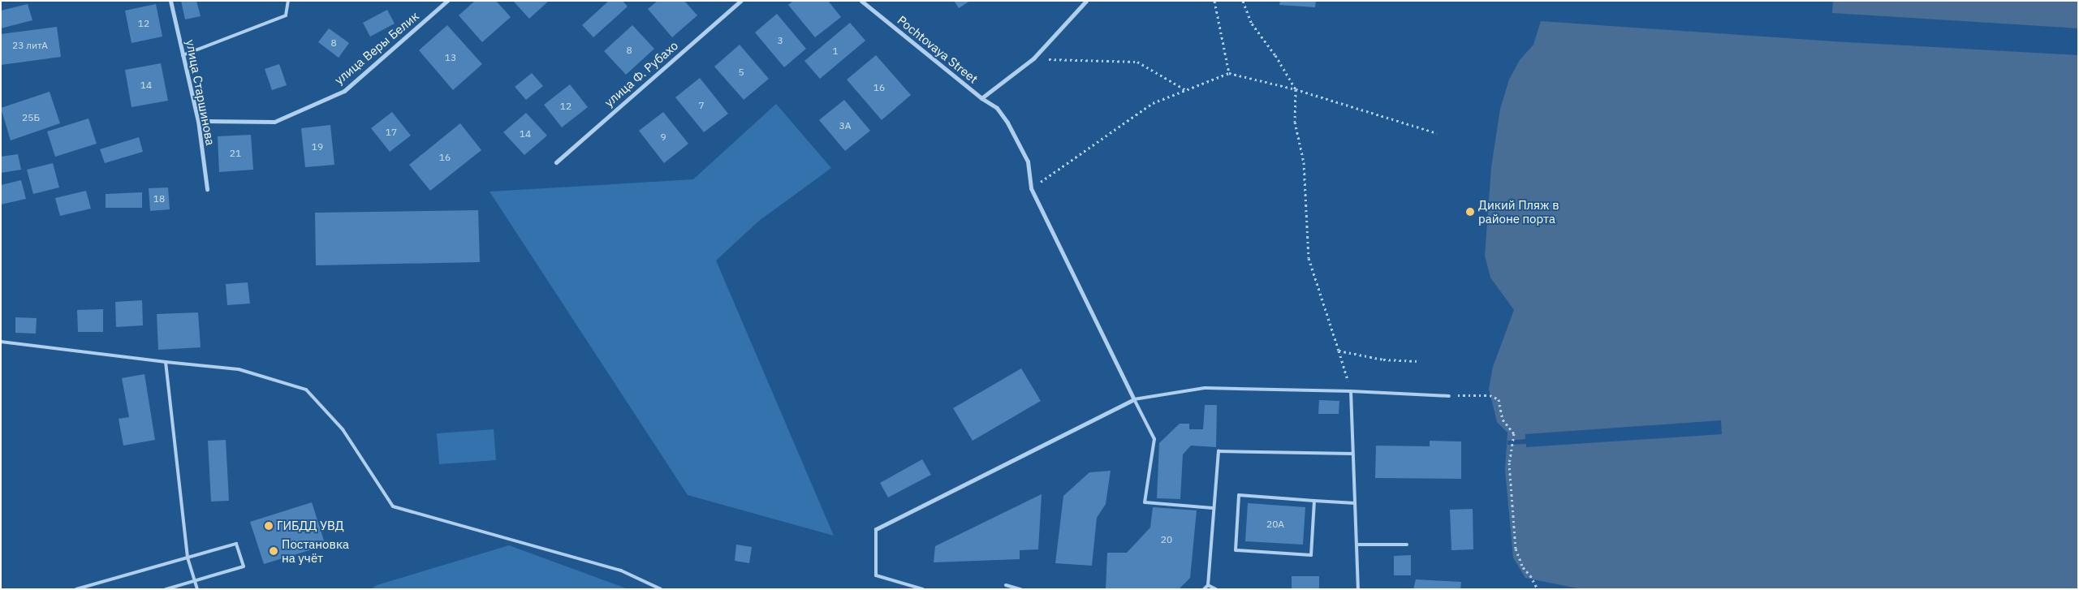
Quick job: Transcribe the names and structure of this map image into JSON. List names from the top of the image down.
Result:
{
  "streets": {
    "street": [
      "улица Веры Белик",
      "Pochtovaya Street",
      "улица Ф. Рубахо",
      "улица Старшинова"
    ]
  },
  "crossings": [
    ["улица Веры Белик", "улица Старшинова"]
  ],
  "places": ["Дикий Пляж в районе порта", "ГИБДД УВД", "Постановка на учёт"],
  "house_numbers": [
    "12",
    "3",
    "8",
    "23 литА",
    "8",
    "1",
    "13",
    "5",
    "14",
    "16",
    "7",
    "12",
    "25Б",
    "3А",
    "17",
    "14",
    "9",
    "19",
    "21",
    "16",
    "18",
    "20А",
    "20"
  ]
}
